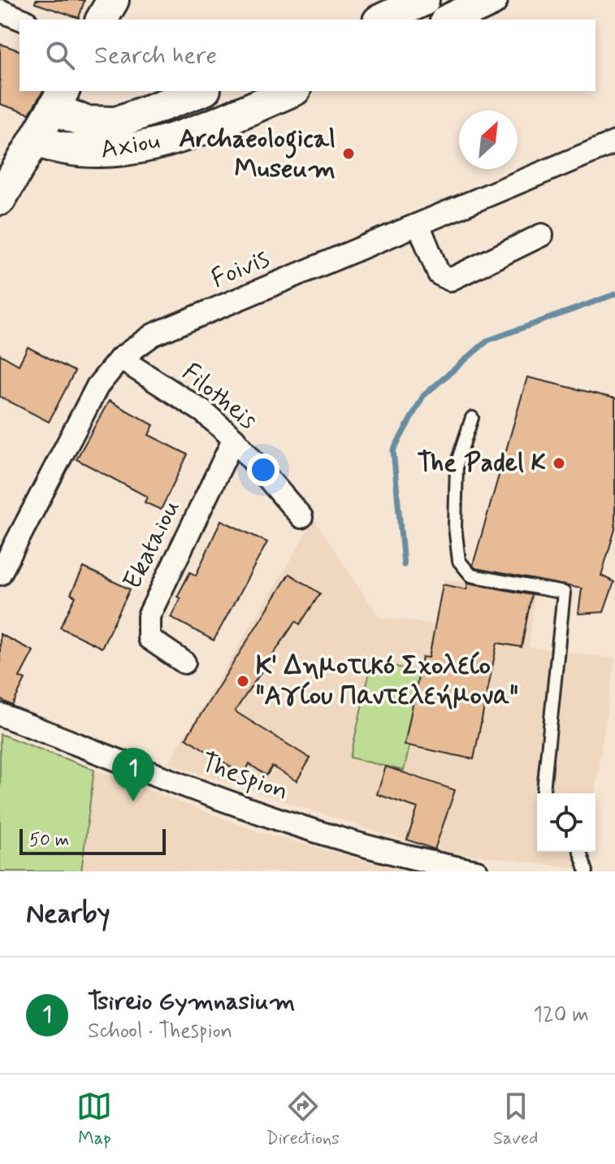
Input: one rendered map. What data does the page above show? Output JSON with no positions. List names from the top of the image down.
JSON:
{
  "streets": {
    "street": [
      "Axiou",
      "Foivis",
      "Filotheis",
      "Ekataiou",
      "Thespion"
    ]
  },
  "crossings": [
    ["Foivis", "Filotheis"],
    ["Filotheis", "Ekataiou"]
  ],
  "places": ["Archaeological Museum", "The Padel K", "Κ' Δημοτικό Σχολείο \"Αγίου Παντελεήμονα\""],
  "scale_bar": "50 m",
  "north": "top right",
  "page": {
    "search": "Search here",
    "pins": "1",
    "scale": "50 m",
    "heading": "Nearby",
    "list": [
      {
        "mark": "1",
        "name": "Tsireio Gymnasium",
        "note": "School · Thespion",
        "value": "120 m"
      }
    ],
    "nav": ["Map", "Directions", "Saved"]
  }
}
